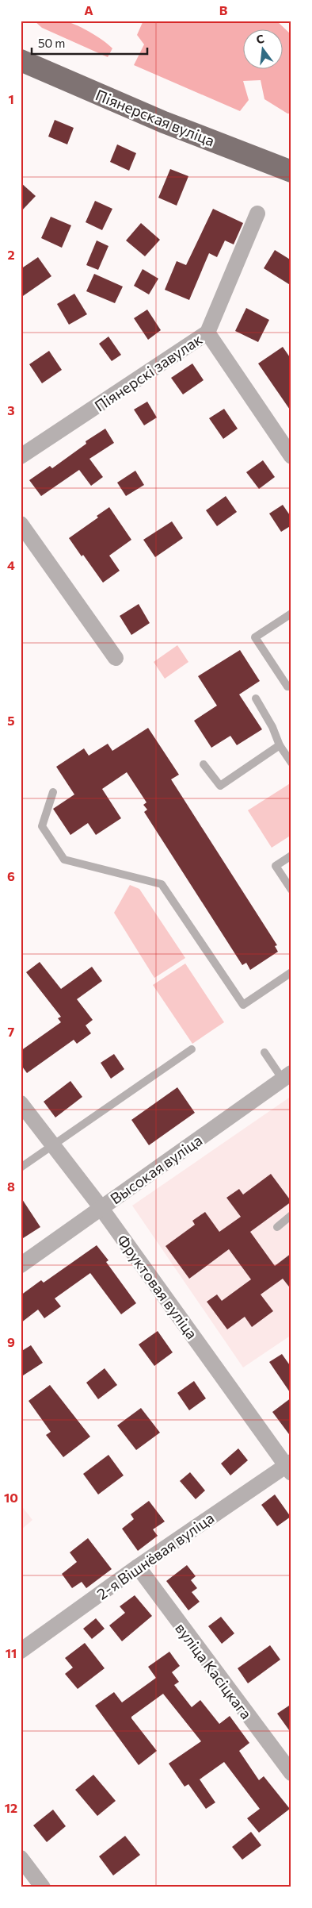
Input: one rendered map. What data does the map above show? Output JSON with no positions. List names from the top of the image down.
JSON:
{
  "streets": {
    "main road": ["Піянерская вуліца"],
    "street": [
      "Піянерскі завулак",
      "Высокая вуліца",
      "Фруктовая вуліца",
      "2-я Вішнёвая вуліца",
      "вуліца Касіцкага"
    ]
  },
  "crossings": [
    ["Высокая вуліца", "Фруктовая вуліца"],
    ["Фруктовая вуліца", "2-я Вішнёвая вуліца"],
    ["2-я Вішнёвая вуліца", "вуліца Касіцкага"]
  ],
  "scale_bar": "50 m",
  "north": "top",
  "grid": {
    "columns": ["A", "B"],
    "rows": [
      "1",
      "2",
      "3",
      "4",
      "5",
      "6",
      "7",
      "8",
      "9",
      "10",
      "11",
      "12"
    ]
  }
}
